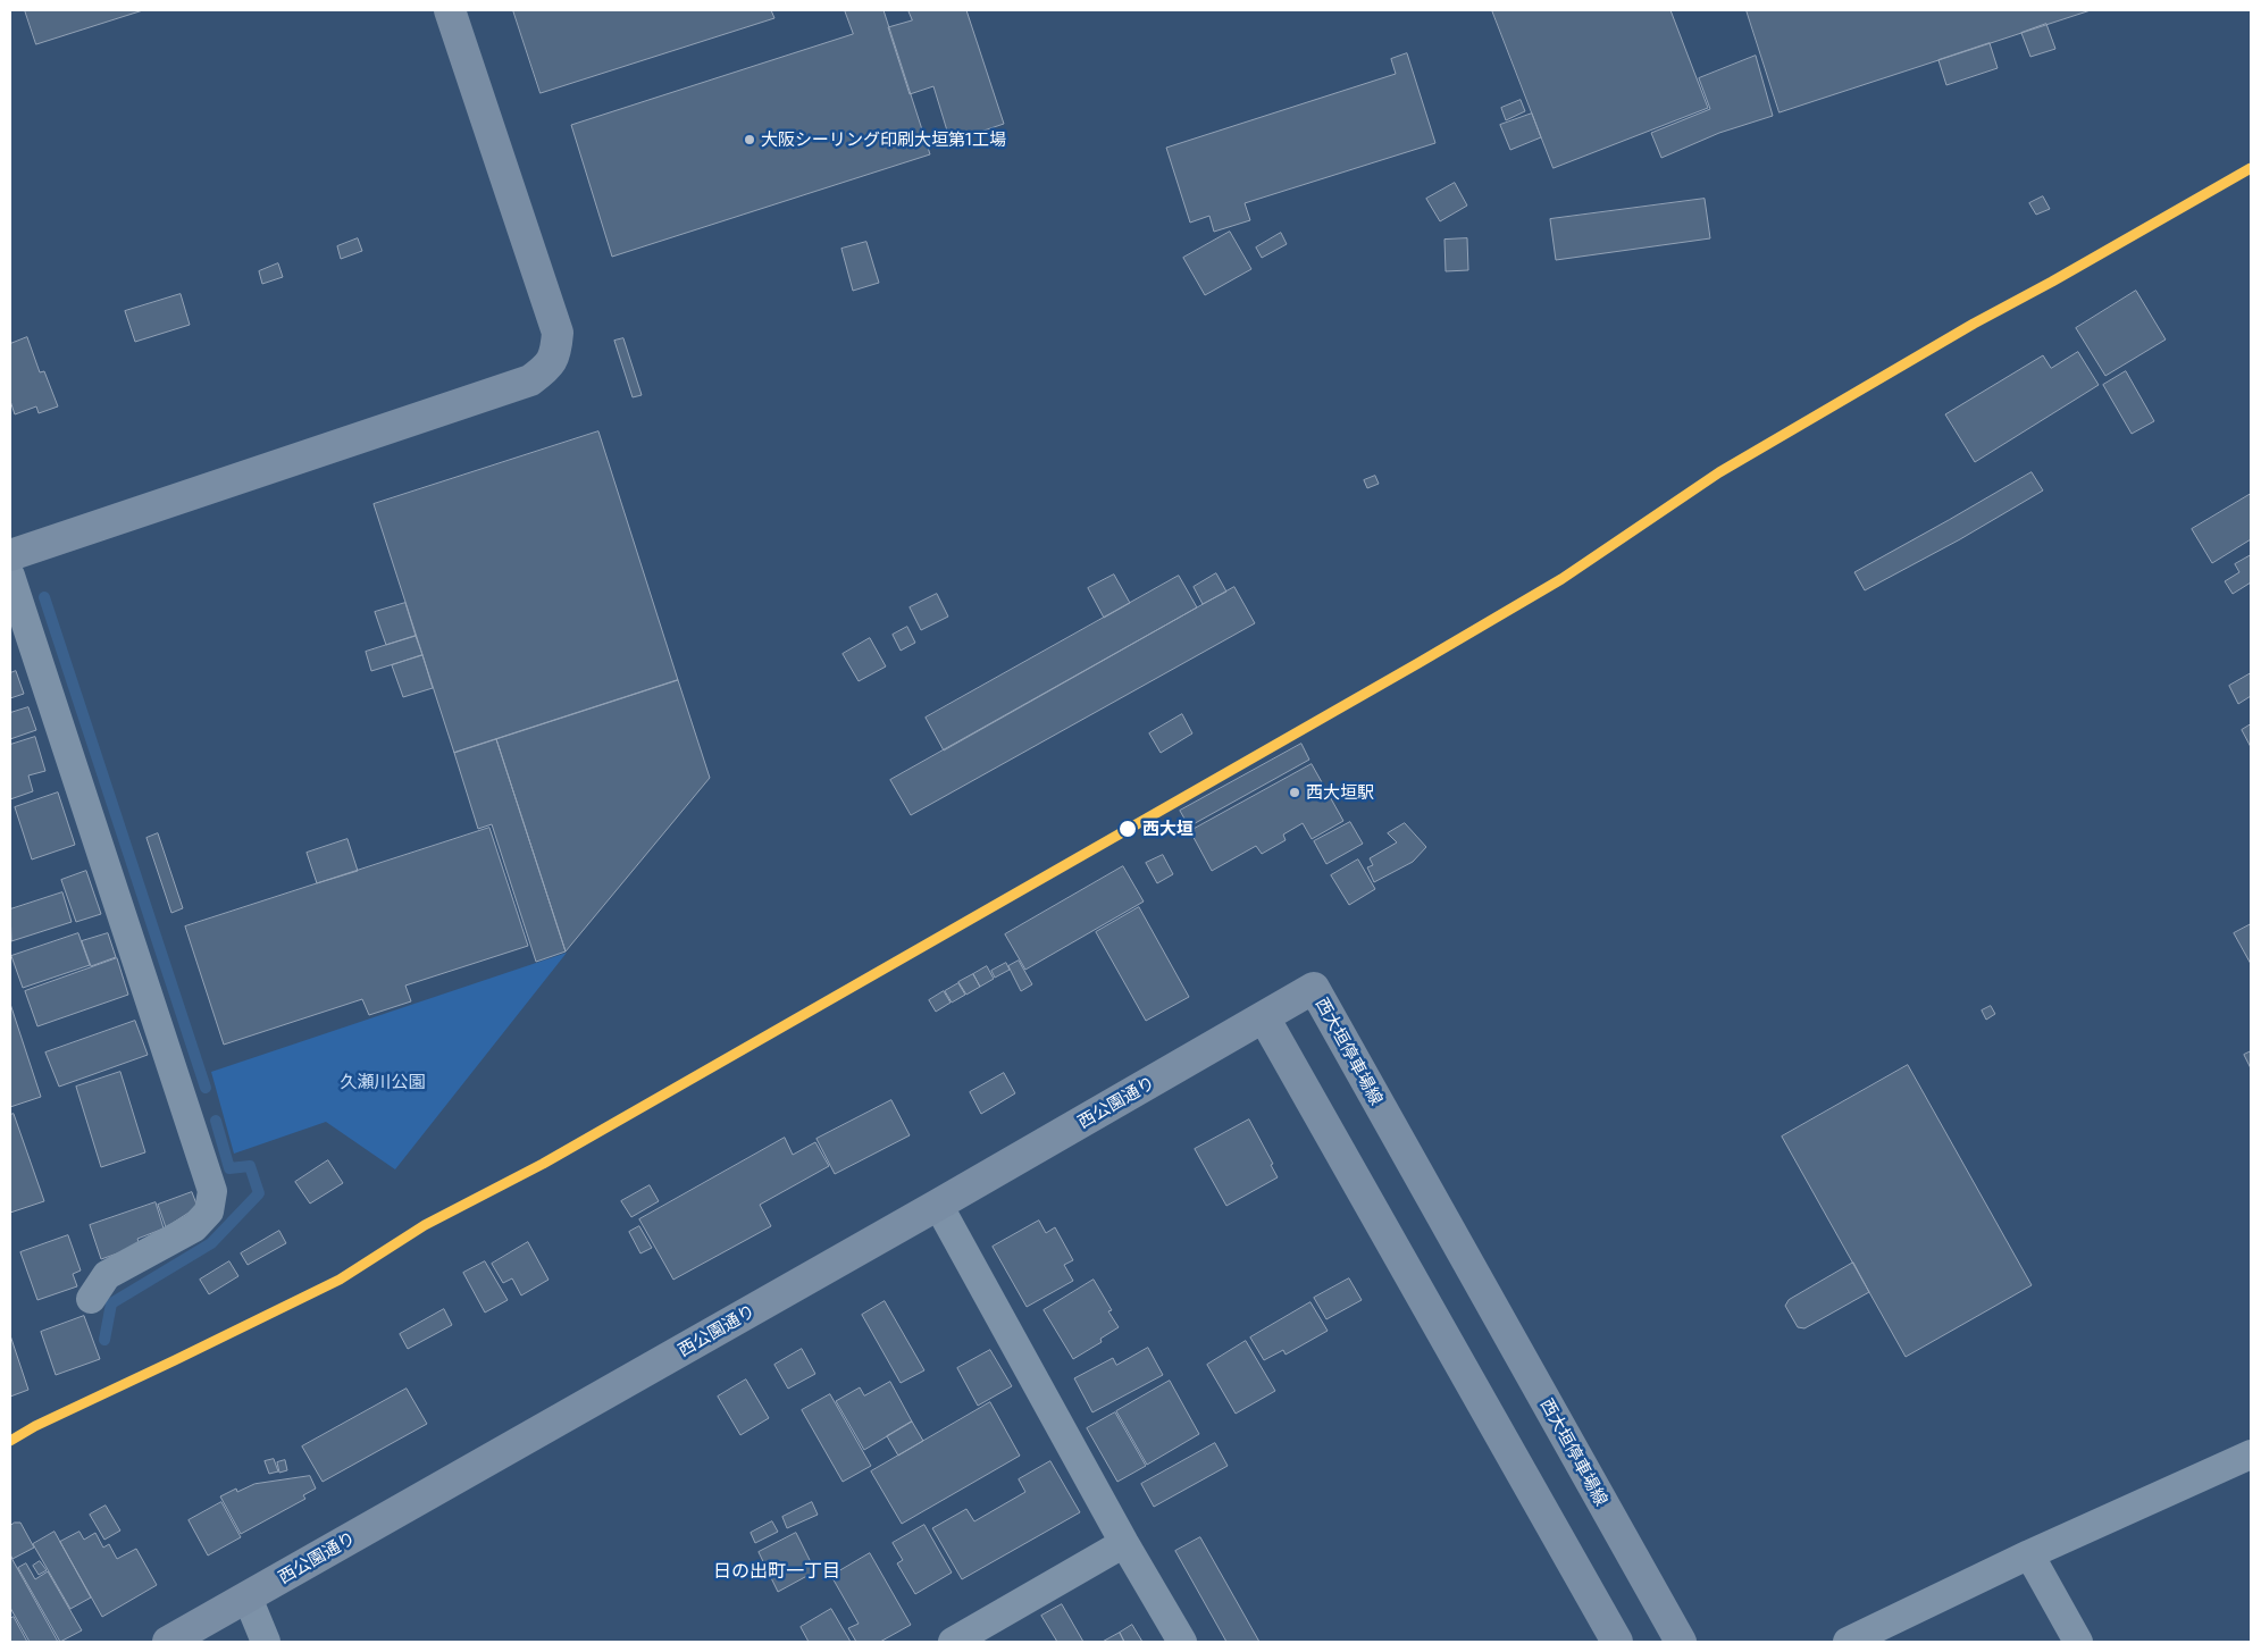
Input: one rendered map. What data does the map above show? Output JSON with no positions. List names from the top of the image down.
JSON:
{
  "streets": {
    "street": ["西大垣停車場線", "西公園通り"]
  },
  "crossings": [
    ["西大垣停車場線", "西公園通り"]
  ],
  "districts": ["日の出町一丁目"],
  "parks": ["久瀬川公園"],
  "places": ["大阪シーリング印刷大垣第1工場", "西大垣駅", "西大垣"]
}
